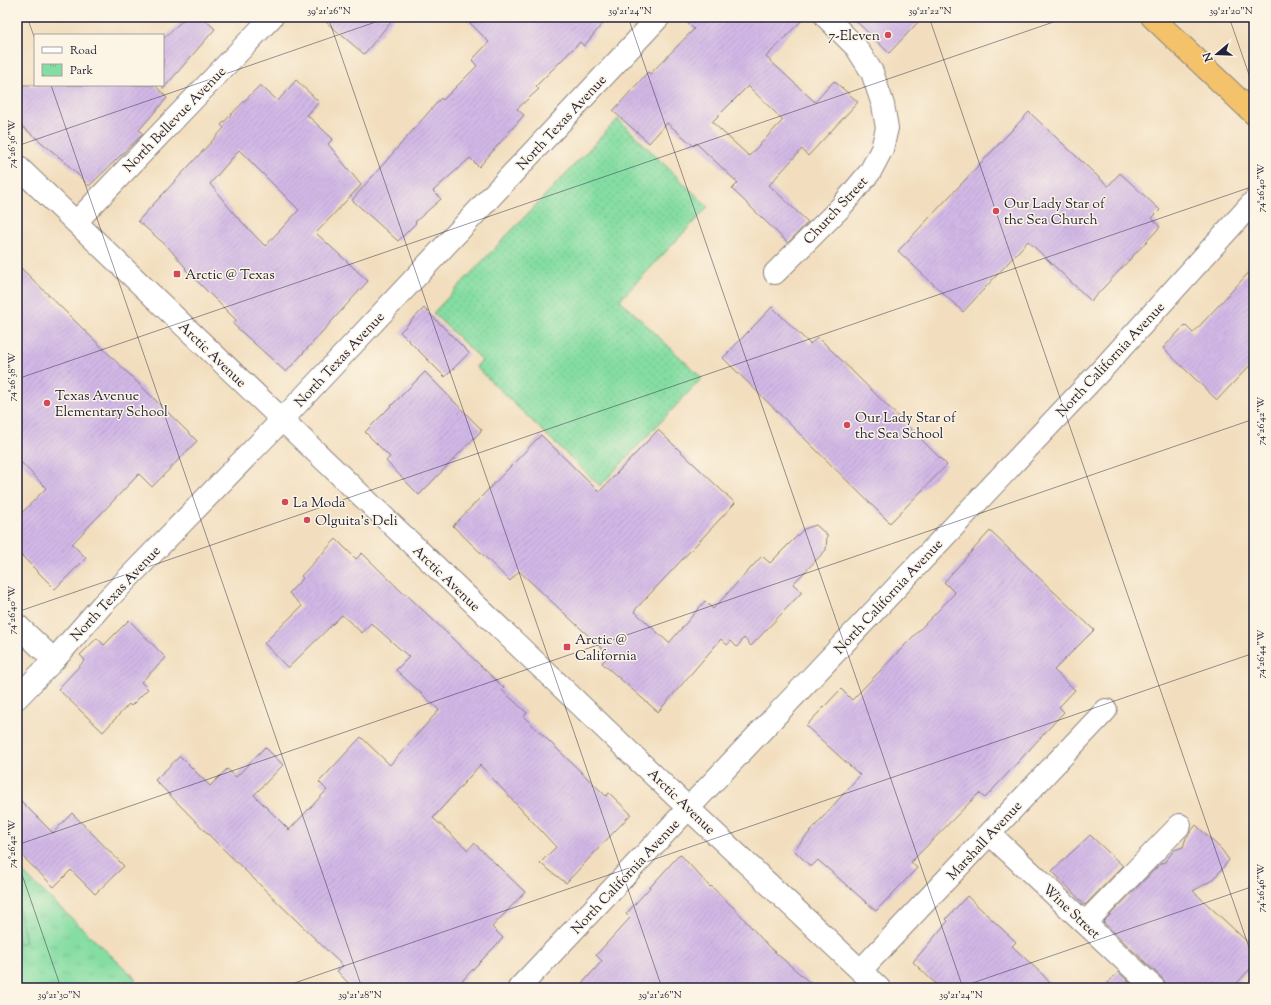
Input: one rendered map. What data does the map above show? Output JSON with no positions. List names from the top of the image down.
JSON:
{
  "streets": {
    "street": [
      "North Bellevue Avenue",
      "North Texas Avenue",
      "Church Street",
      "Arctic Avenue",
      "North California Avenue",
      "Marshall Avenue",
      "Wine Street"
    ]
  },
  "crossings": [
    ["North Bellevue Avenue", "Arctic Avenue"],
    ["North Texas Avenue", "Arctic Avenue"],
    ["Arctic Avenue", "North California Avenue"],
    ["Arctic Avenue", "Marshall Avenue"],
    ["Marshall Avenue", "Wine Street"]
  ],
  "places": {
    "other": [
      "7-Eleven",
      "Our Lady Star of the Sea Church",
      "Texas Avenue Elementary School",
      "Our Lady Star of the Sea School",
      "La Moda",
      "Olguita's Deli"
    ],
    "transit": ["Arctic @ Texas", "Arctic @ California"]
  },
  "legend": ["Road", "Park"],
  "north": "left",
  "coordinates": [
    "39°21'26\"N",
    "39°21'24\"N",
    "39°21'22\"N",
    "39°21'20\"N",
    "74°26'36\"W",
    "74°26'40\"W",
    "74°26'38\"W",
    "74°26'42\"W",
    "74°26'44\"W",
    "74°26'46\"W",
    "39°21'30\"N",
    "39°21'28\"N"
  ]
}
